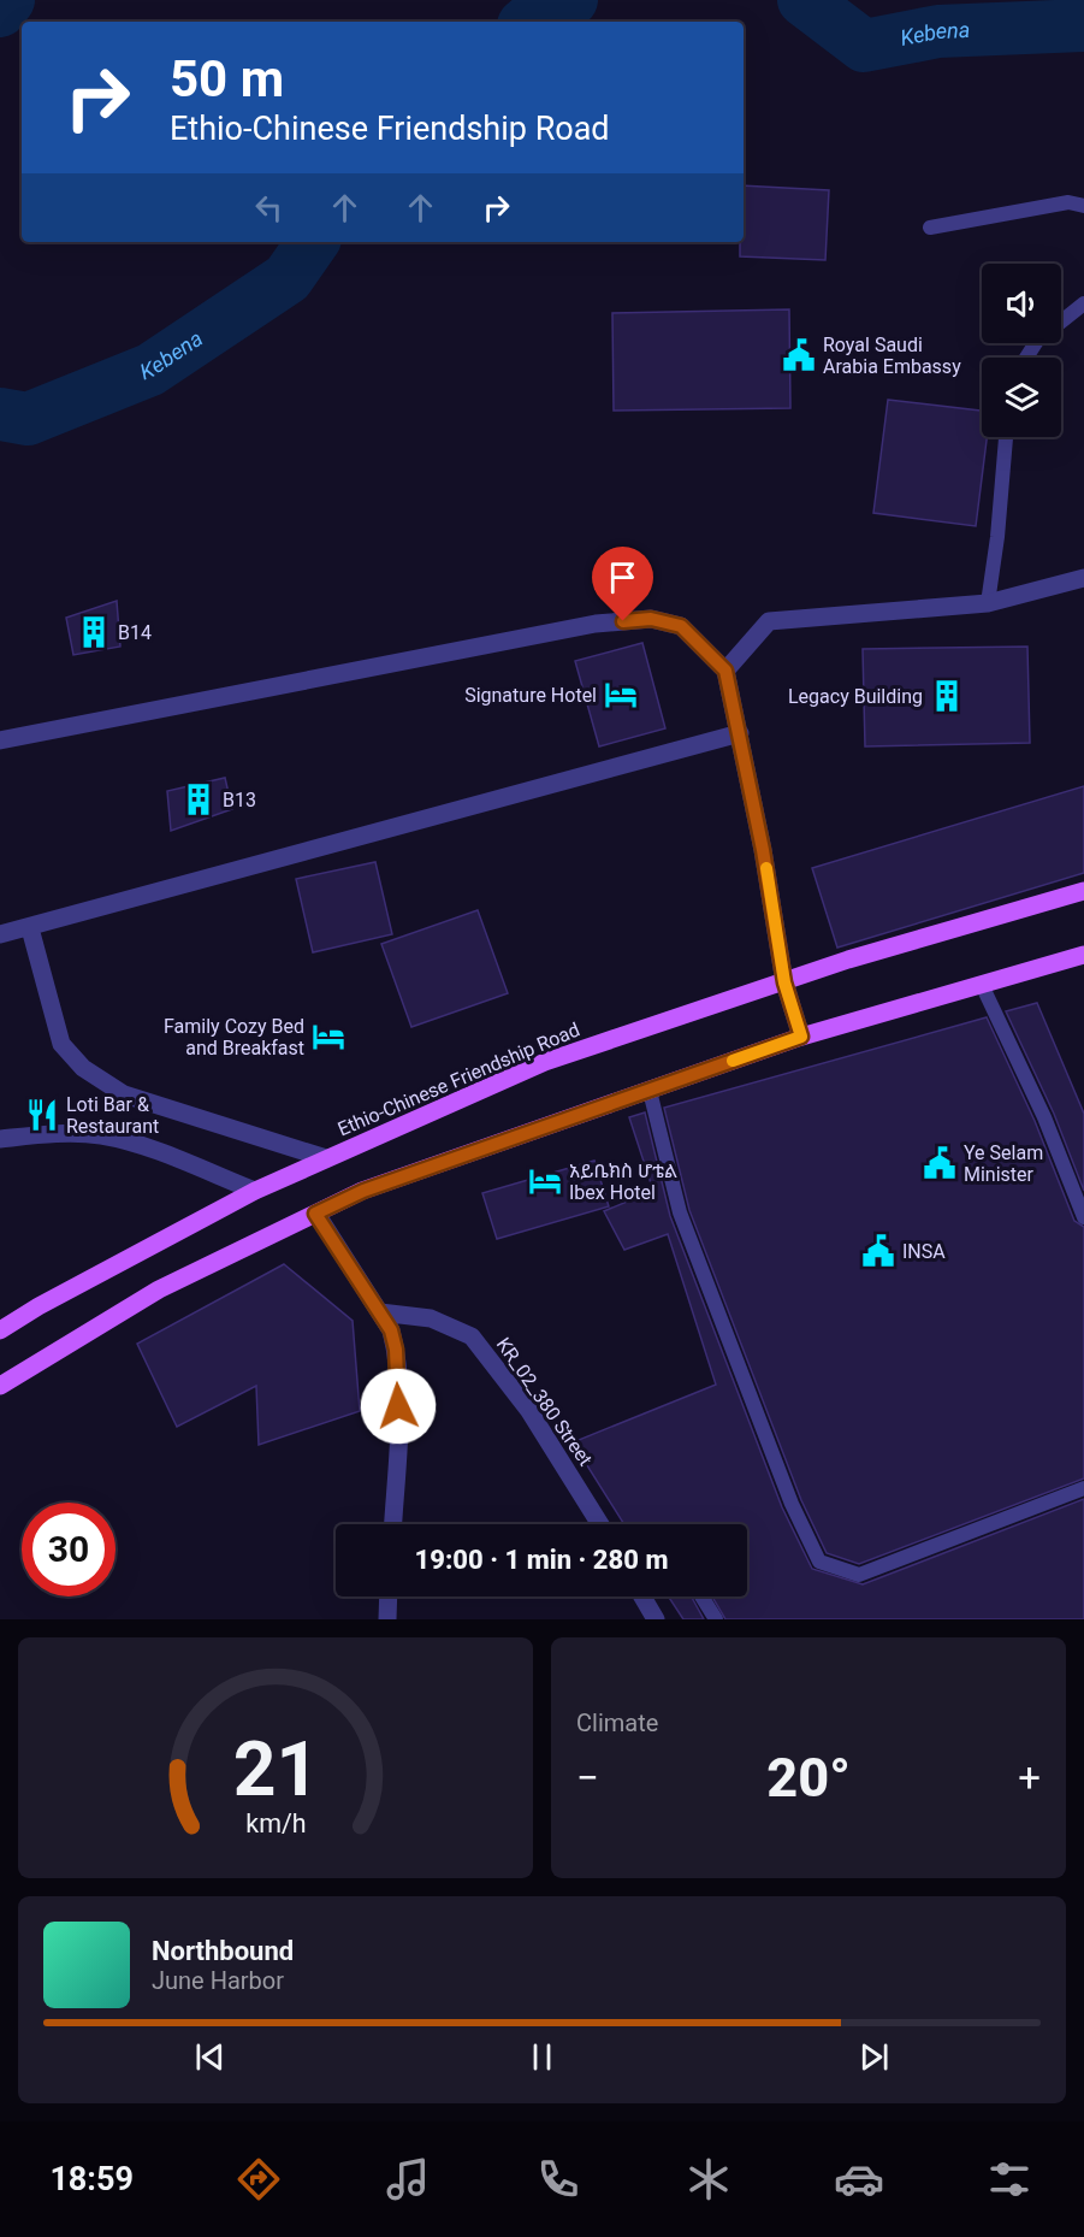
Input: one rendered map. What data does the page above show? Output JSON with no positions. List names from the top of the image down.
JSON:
{
  "streets": {
    "main road": ["Ethio-Chinese Friendship Road"],
    "street": ["KR_02_380 Street"]
  },
  "water": ["Kebena"],
  "places": {
    "public building": ["Royal Saudi Arabia Embassy", "Ye Selam Minister", "INSA"],
    "building": ["B14", "Legacy Building", "B13"],
    "hotel": ["Signature Hotel", "Family Cozy Bed and Breakfast", "አይቤክስ ሆቴል Ibex Hotel"],
    "restaurant": ["Loti Bar & Restaurant"]
  },
  "page": {
    "turn": ["50 m", "Ethio-Chinese Friendship Road"],
    "limit": "30",
    "trip": "19:00 · 1 min · 280 m",
    "tile": "Climate",
    "heat": ["−", "20°", "+"],
    "song": ["Northbound", "June Harbor"],
    "tabs": "18:59",
    "gauge": ["21", "km/h"]
  }
}
